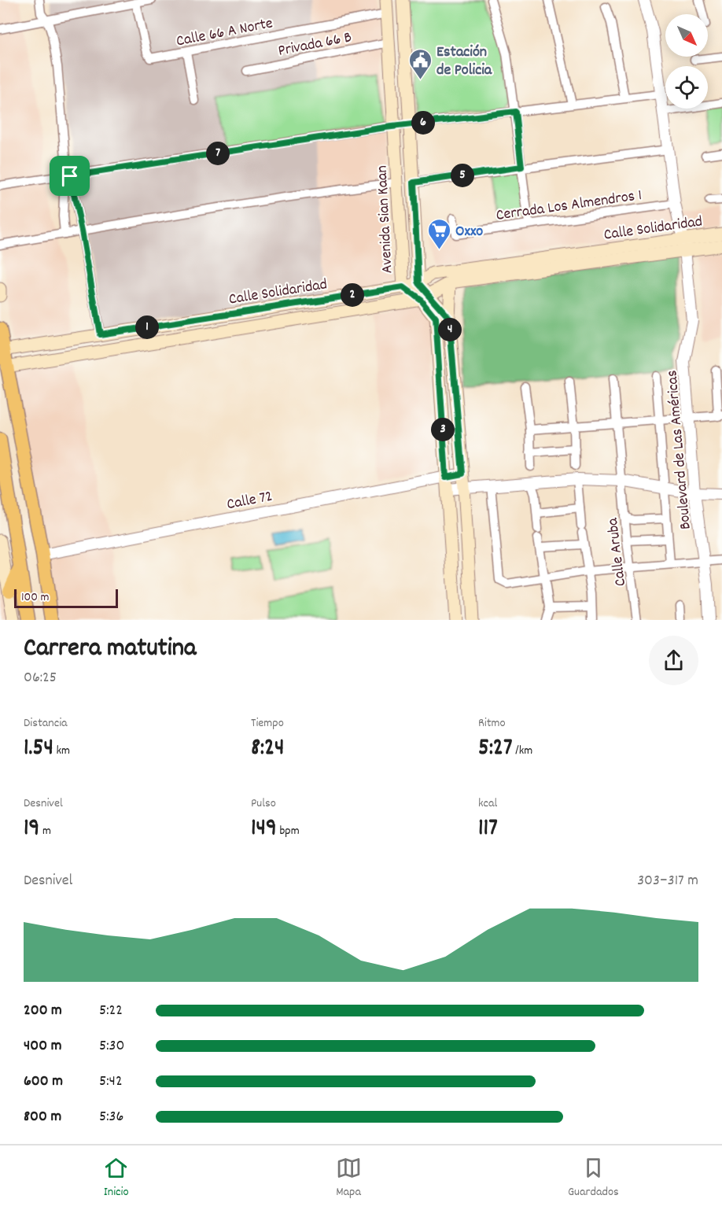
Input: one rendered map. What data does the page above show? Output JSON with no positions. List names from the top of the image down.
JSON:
{
  "streets": {
    "main road": ["Avenida Sian Kaan", "Calle Solidaridad"],
    "street": [
      "Calle 66 A Norte",
      "Privada 66 B",
      "Cerrada Los Almendros 1",
      "Boulevard de Las Américas",
      "Calle 72",
      "Calle Aruba"
    ]
  },
  "crossings": [
    ["Calle 66 A Norte", "Avenida Sian Kaan"],
    ["Privada 66 B", "Avenida Sian Kaan"],
    ["Cerrada Los Almendros 1", "Boulevard de Las Américas"],
    ["Avenida Sian Kaan", "Calle Solidaridad"],
    ["Avenida Sian Kaan", "Calle 72"],
    ["Calle Solidaridad", "Boulevard de Las Américas"]
  ],
  "places": {
    "public building": ["Estación de Policia"],
    "supermarket": ["Oxxo"]
  },
  "scale_bar": "100 m",
  "north": "bottom right",
  "page": {
    "pins": [
      "6",
      "7",
      "5",
      "2",
      "1",
      "4",
      "3"
    ],
    "scale": "100 m",
    "heading": ["Carrera matutina", "06:25"],
    "stats": [
      ["Distancia", "1.54 km"],
      ["Tiempo", "8:24"],
      ["Ritmo", "5:27 /km"],
      ["Desnivel", "19 m"],
      ["Pulso", "149 bpm"],
      ["kcal", "117"]
    ],
    "chart": ["Desnivel", "303–317 m"],
    "list": [
      {
        "name": "200 m",
        "note": "5:22"
      },
      {
        "name": "400 m",
        "note": "5:30"
      },
      {
        "name": "600 m",
        "note": "5:42"
      },
      {
        "name": "800 m",
        "note": "5:36"
      }
    ],
    "tabs": ["Inicio", "Mapa", "Guardados"]
  }
}
